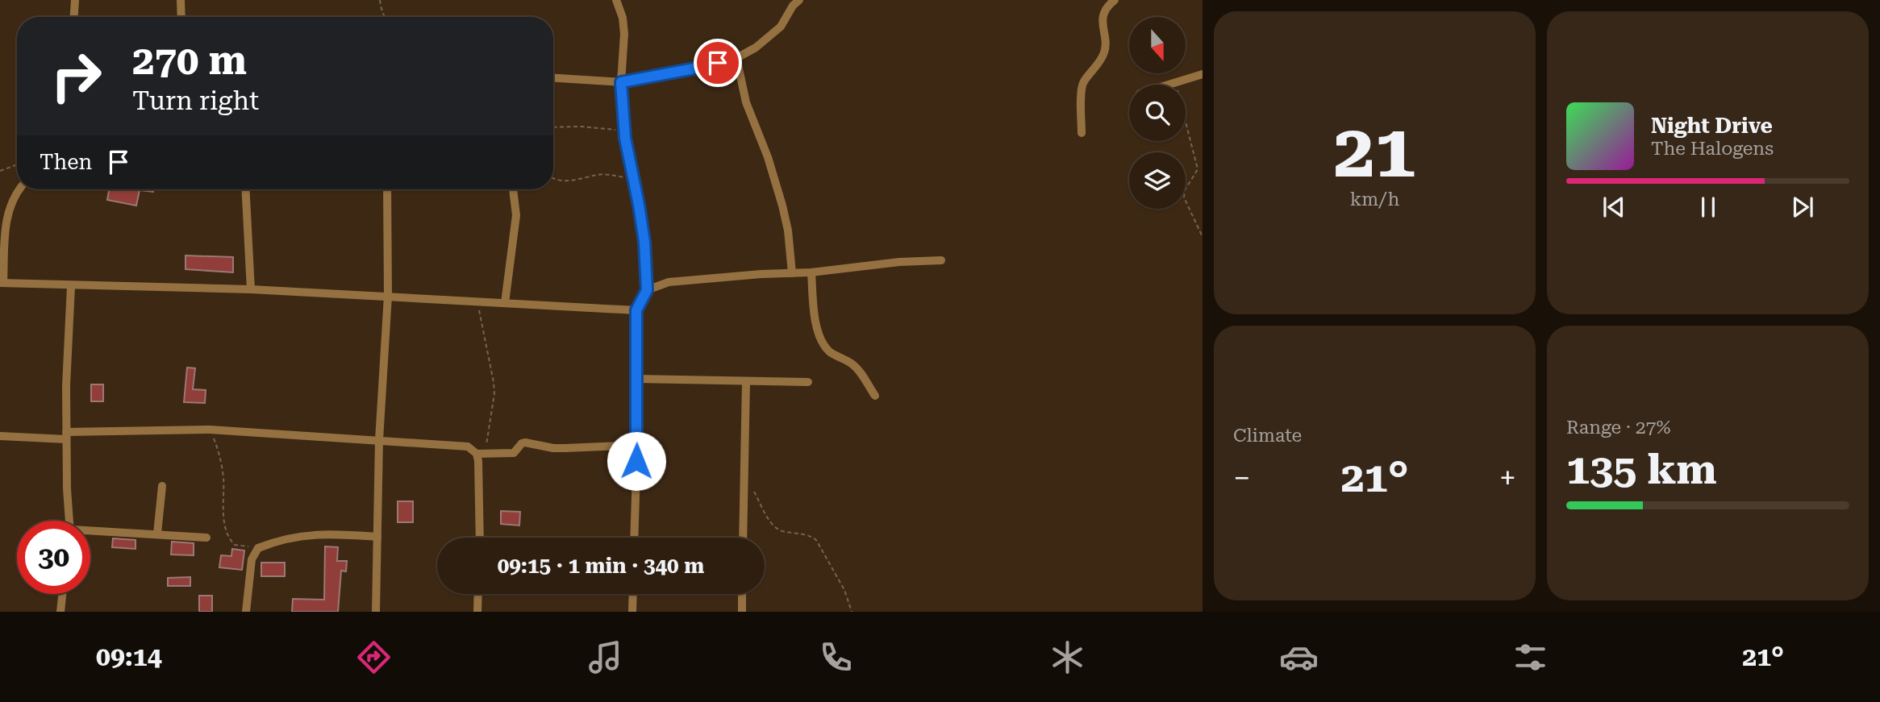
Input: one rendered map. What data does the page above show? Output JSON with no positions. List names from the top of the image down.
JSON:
{
  "north": "bottom",
  "page": {
    "tile": [
      ["21", "km/h"],
      "Climate",
      ["Range · 27%", "135 km"]
    ],
    "turn": ["270 m", "Turn right"],
    "song": ["Night Drive", "The Halogens"],
    "then": "Then",
    "heat": ["−", "21°", "+"],
    "limit": "30",
    "trip": "09:15 · 1 min · 340 m",
    "tabs": ["09:14", "21°"]
  }
}
